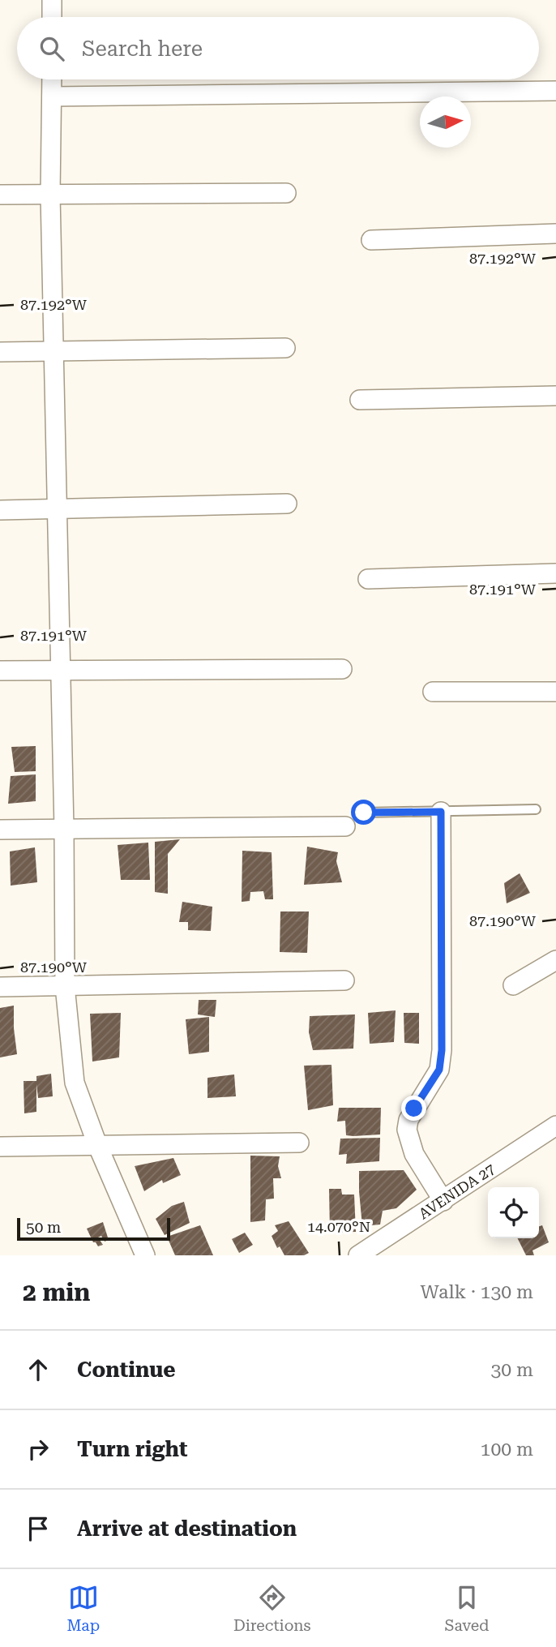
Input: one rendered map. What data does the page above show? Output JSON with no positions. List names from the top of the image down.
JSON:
{
  "streets": {
    "street": ["AVENIDA 27"]
  },
  "scale_bar": "50 m",
  "north": "right",
  "page": {
    "search": "Search here",
    "scale": "50 m",
    "heading": ["2 min", "Walk · 130 m"],
    "list": [
      ["Continue", "30 m"],
      ["Turn right", "100 m"],
      "Arrive at destination"
    ],
    "nav": ["Map", "Directions", "Saved"]
  },
  "coordinates": [
    "87.192°W",
    "87.191°W",
    "87.190°W",
    "14.070°N"
  ]
}
